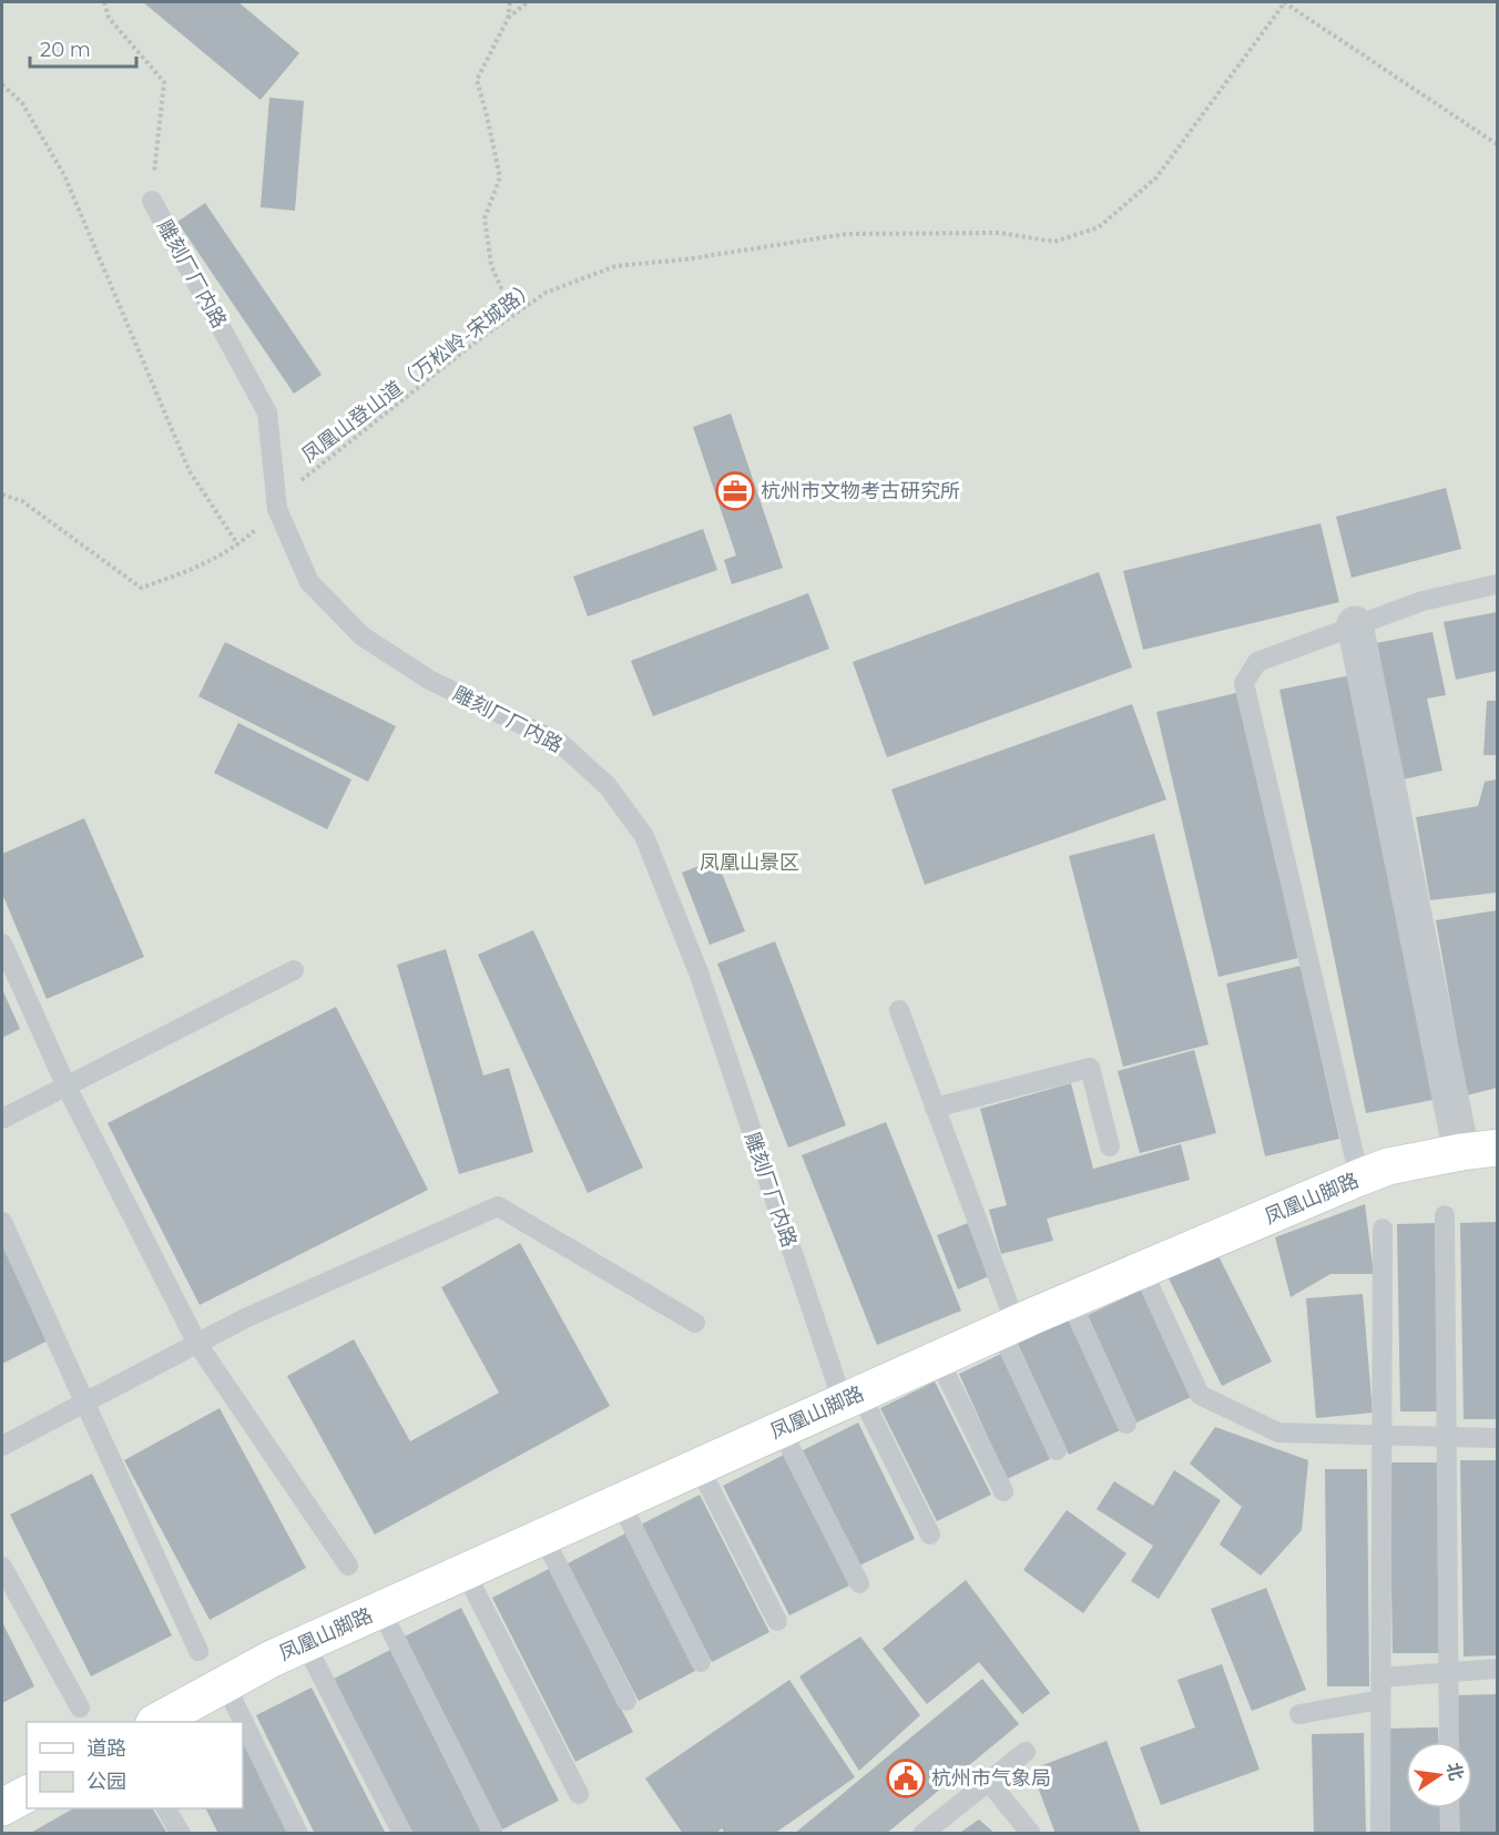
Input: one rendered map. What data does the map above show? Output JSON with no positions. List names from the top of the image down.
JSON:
{
  "streets": {
    "street": ["凤凰山脚路"],
    "lane": ["雕刻厂厂内路"],
    "path": ["凤凰山登山道（万松岭-宋城路）"]
  },
  "crossings": [
    ["雕刻厂厂内路", "凤凰山登山道（万松岭-宋城路）"],
    ["雕刻厂厂内路", "凤凰山脚路"]
  ],
  "parks": ["凤凰山景区"],
  "places": {
    "office": ["杭州市文物考古研究所"],
    "public building": ["杭州市气象局"]
  },
  "legend": ["道路", "公园"],
  "scale_bar": "20 m",
  "north": "right"
}
